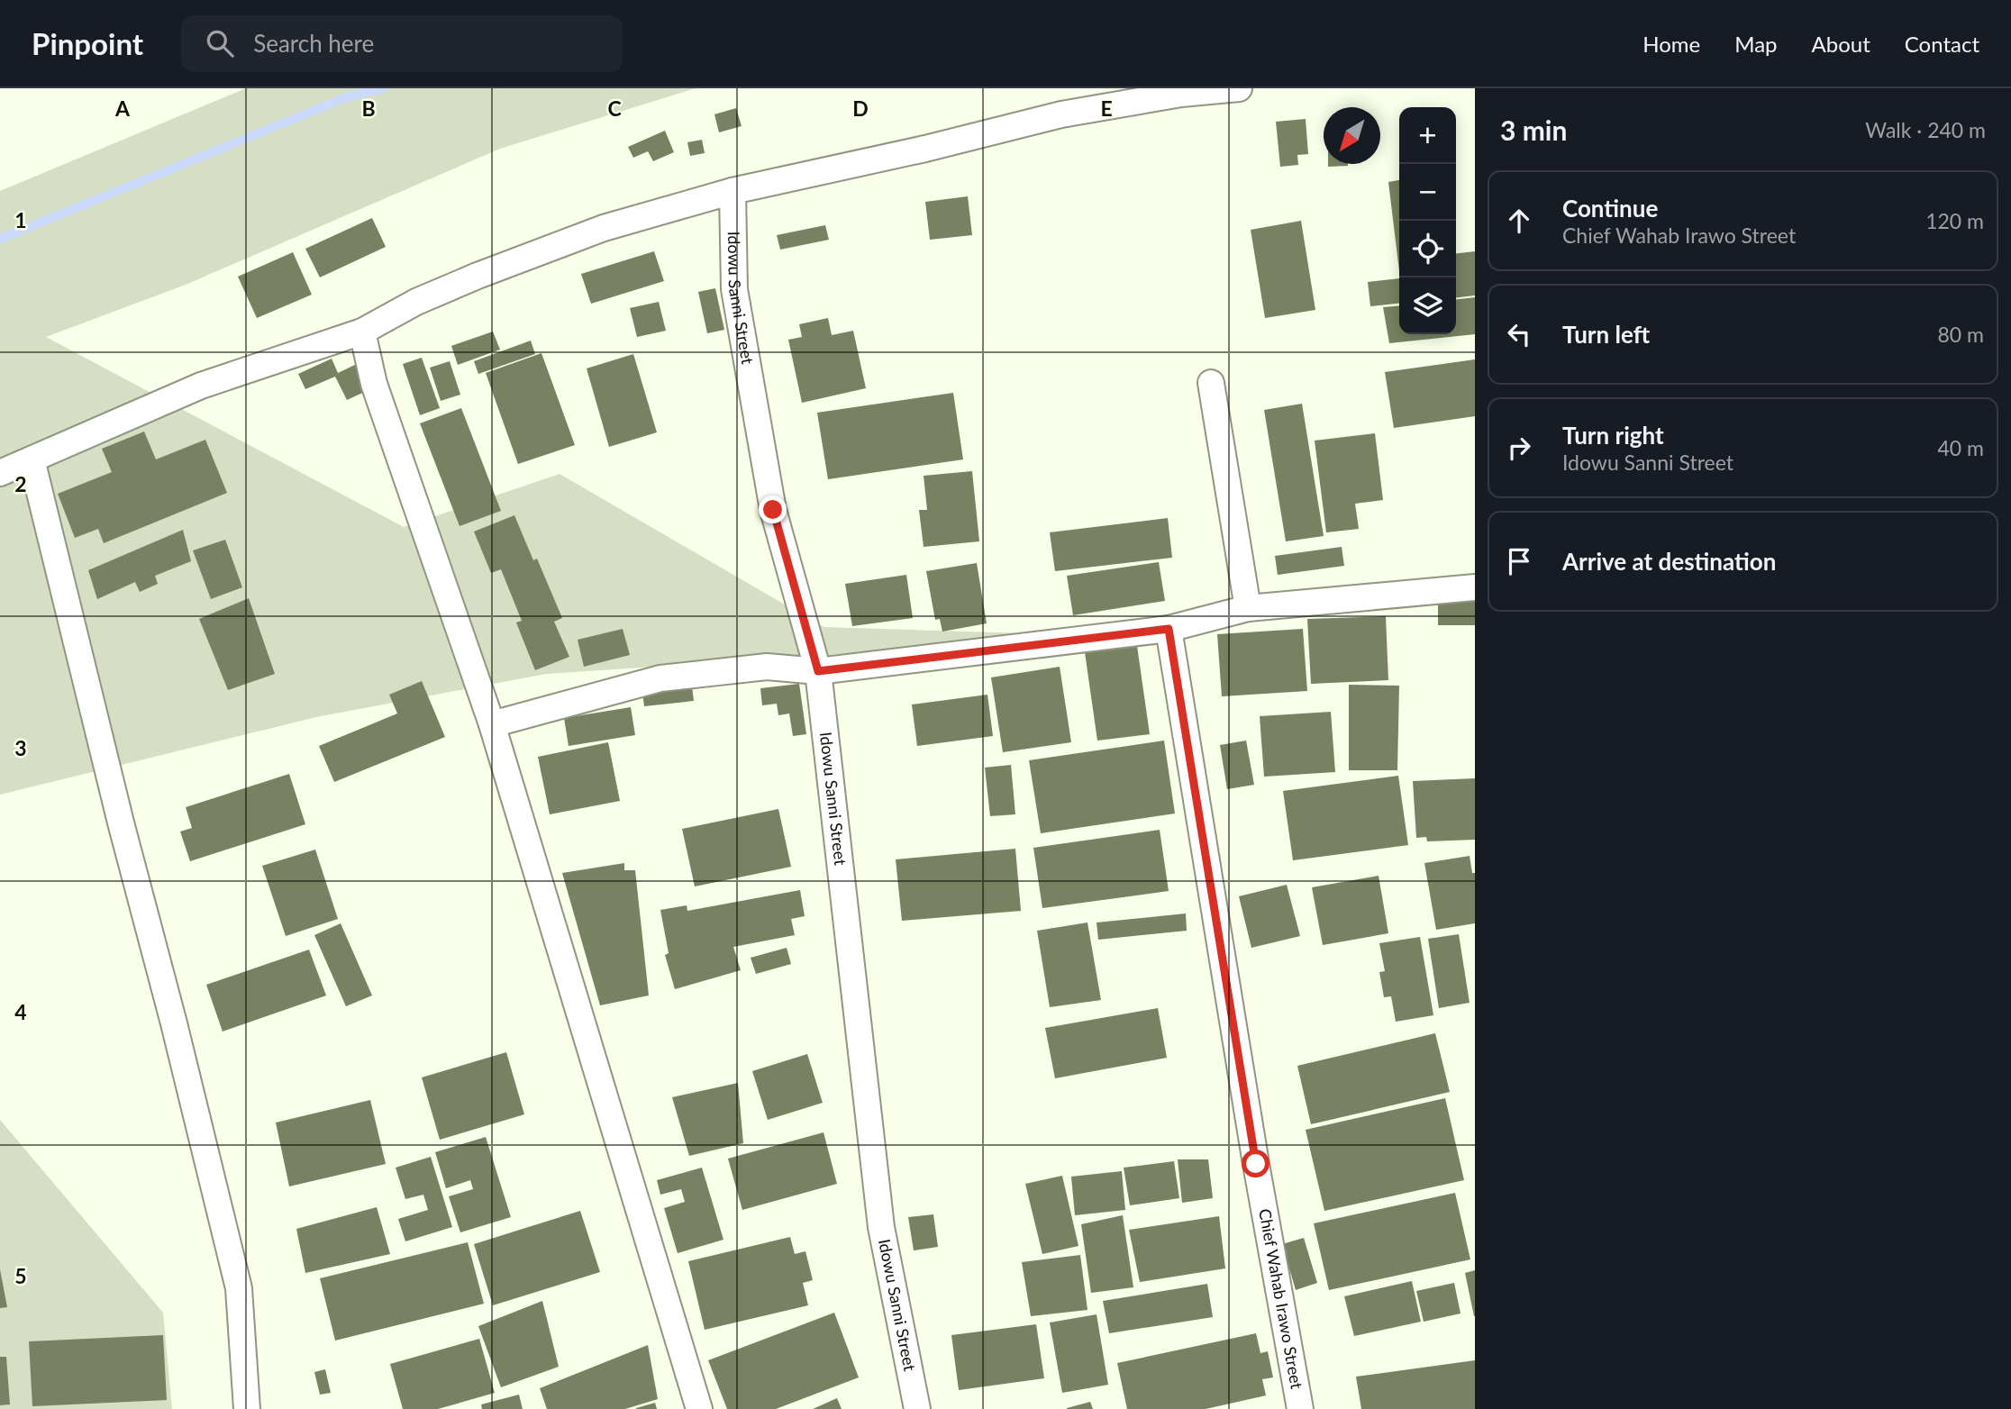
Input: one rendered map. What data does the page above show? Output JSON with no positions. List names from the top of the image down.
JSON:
{
  "streets": {
    "street": ["Idowu Sanni Street", "Chief Wahab Irawo Street"]
  },
  "north": "bottom left",
  "page": {
    "header": "Pinpoint",
    "search": "Search here",
    "nav": [
      "Home",
      "Map",
      "About",
      "Contact"
    ],
    "heading": ["3 min", "Walk · 240 m"],
    "map_buttons": ["+", "−"],
    "list": [
      ["Continue", "Chief Wahab Irawo Street", "120 m"],
      ["Turn left", "80 m"],
      ["Turn right", "Idowu Sanni Street", "40 m"],
      "Arrive at destination"
    ]
  },
  "grid": {
    "columns": [
      "A",
      "B",
      "C",
      "D",
      "E"
    ],
    "rows": [
      "1",
      "2",
      "3",
      "4",
      "5"
    ]
  }
}
